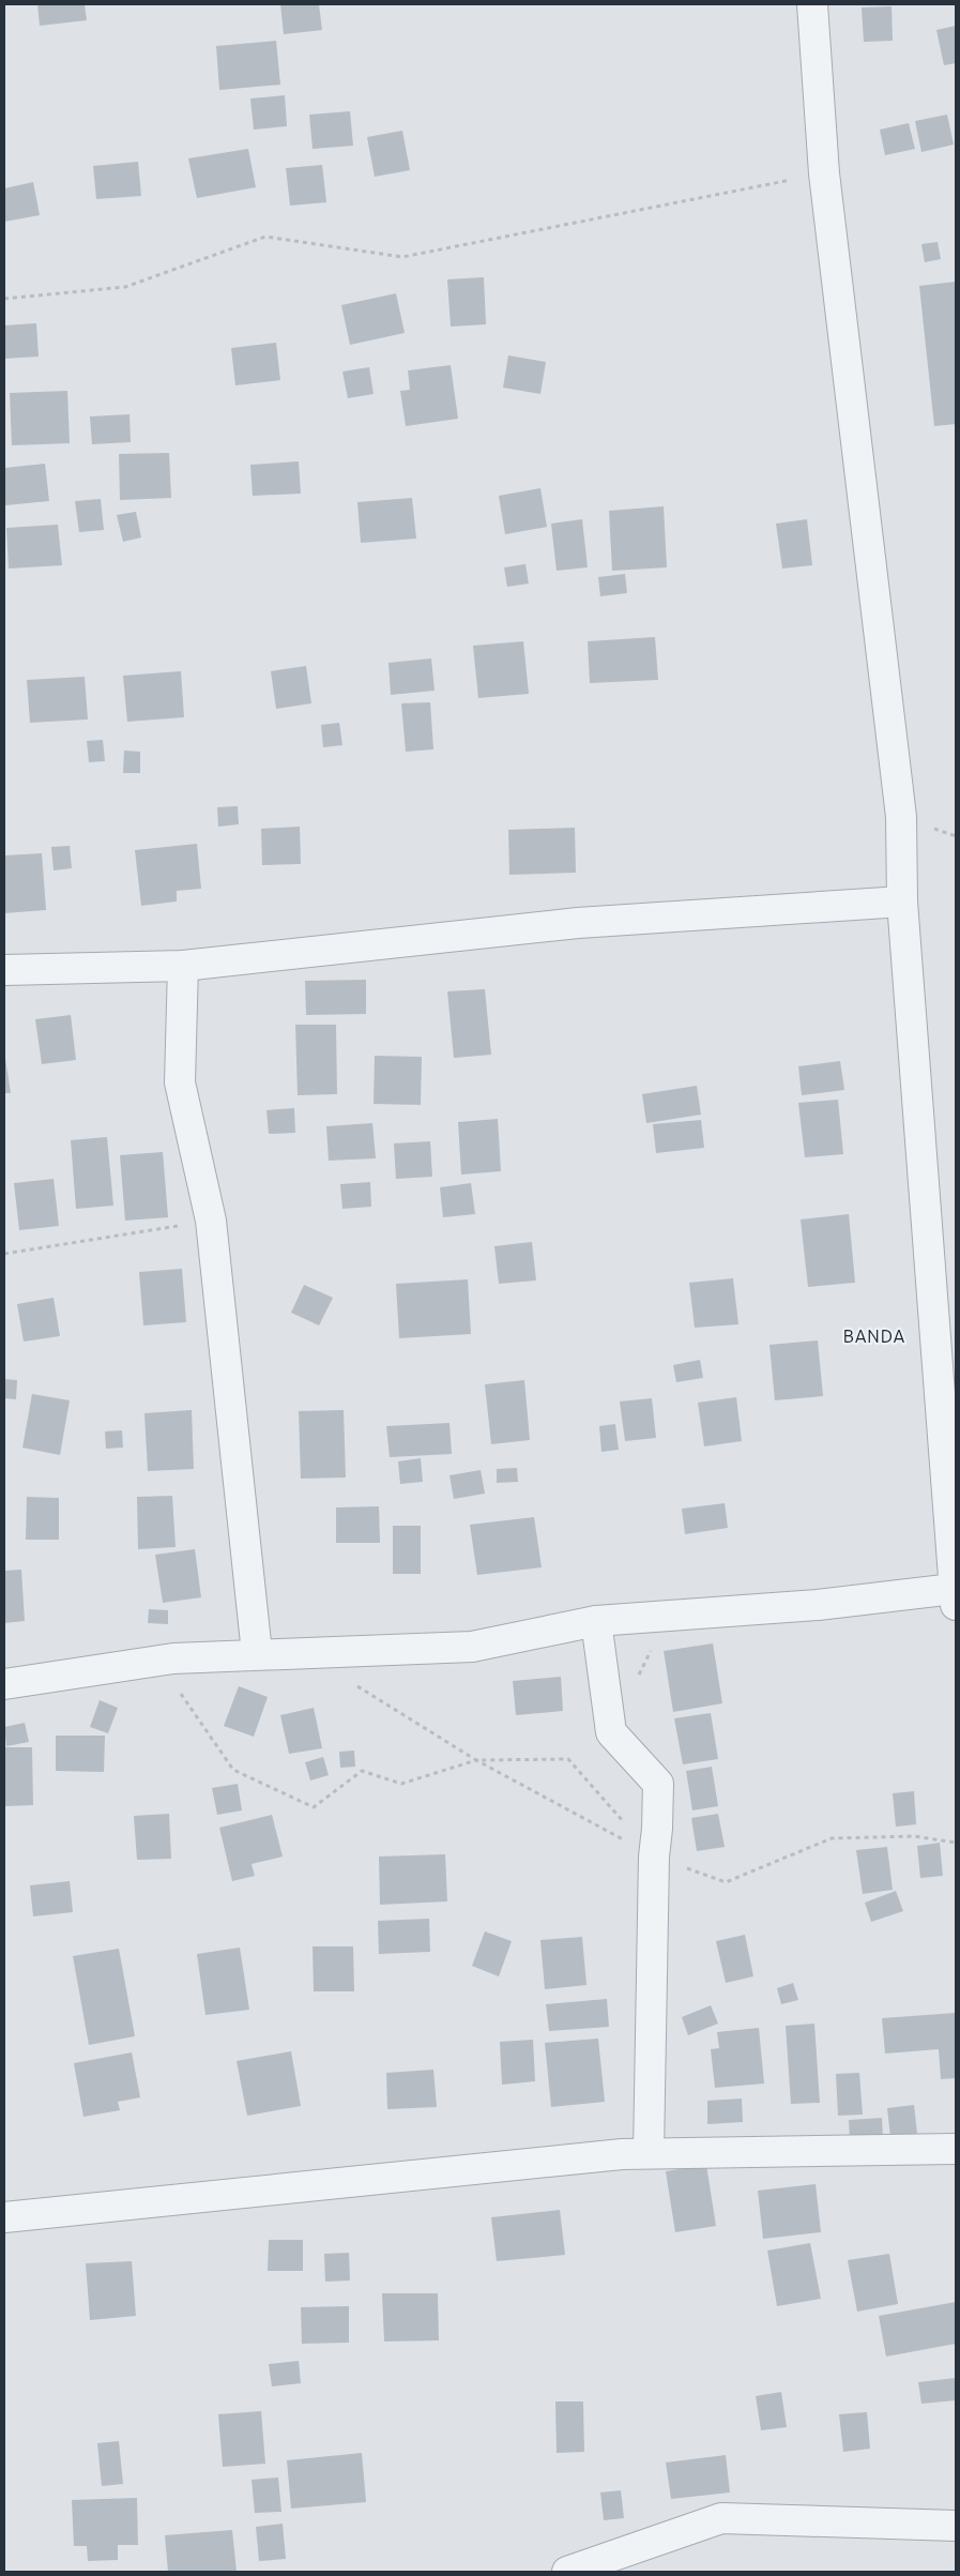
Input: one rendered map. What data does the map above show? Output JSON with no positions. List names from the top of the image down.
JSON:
{
  "districts": ["BANDA"]
}
